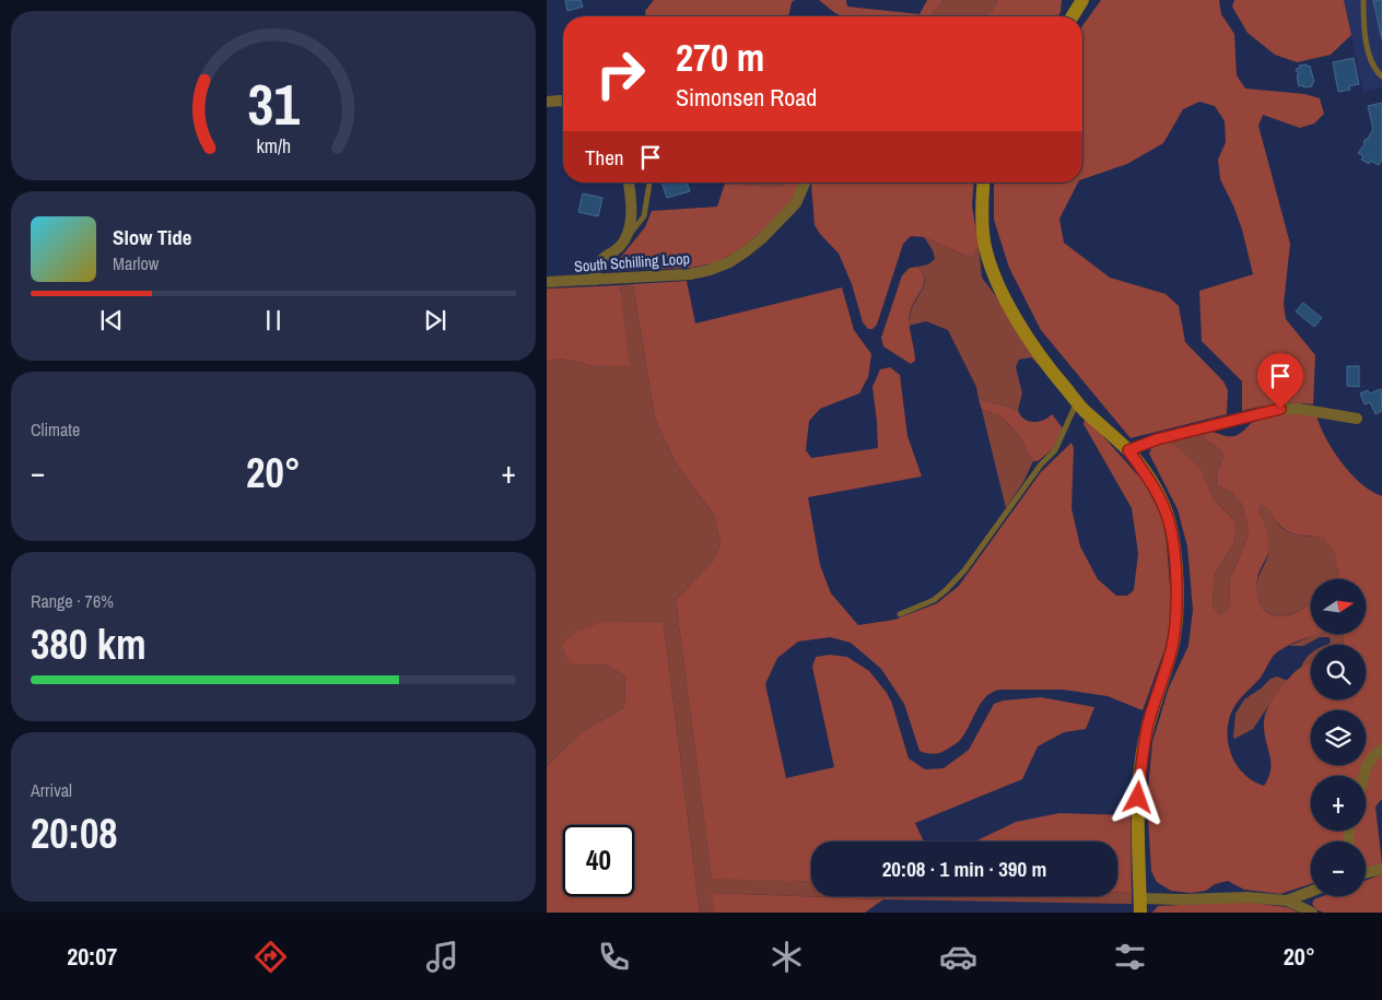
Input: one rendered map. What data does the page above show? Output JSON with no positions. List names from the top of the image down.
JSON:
{
  "streets": {
    "street": ["South Schilling Loop"]
  },
  "north": "right",
  "page": {
    "turn": ["270 m", "Simonsen Road"],
    "then": "Then",
    "song": ["Slow Tide", "Marlow"],
    "tile": [
      "Climate",
      ["Range · 76%", "380 km"],
      ["Arrival", "20:08"]
    ],
    "heat": ["−", "20°", "+"],
    "map_buttons": ["+", "−"],
    "limit": "40",
    "trip": "20:08 · 1 min · 390 m",
    "tabs": ["20:07", "20°"],
    "gauge": ["31", "km/h"]
  }
}
